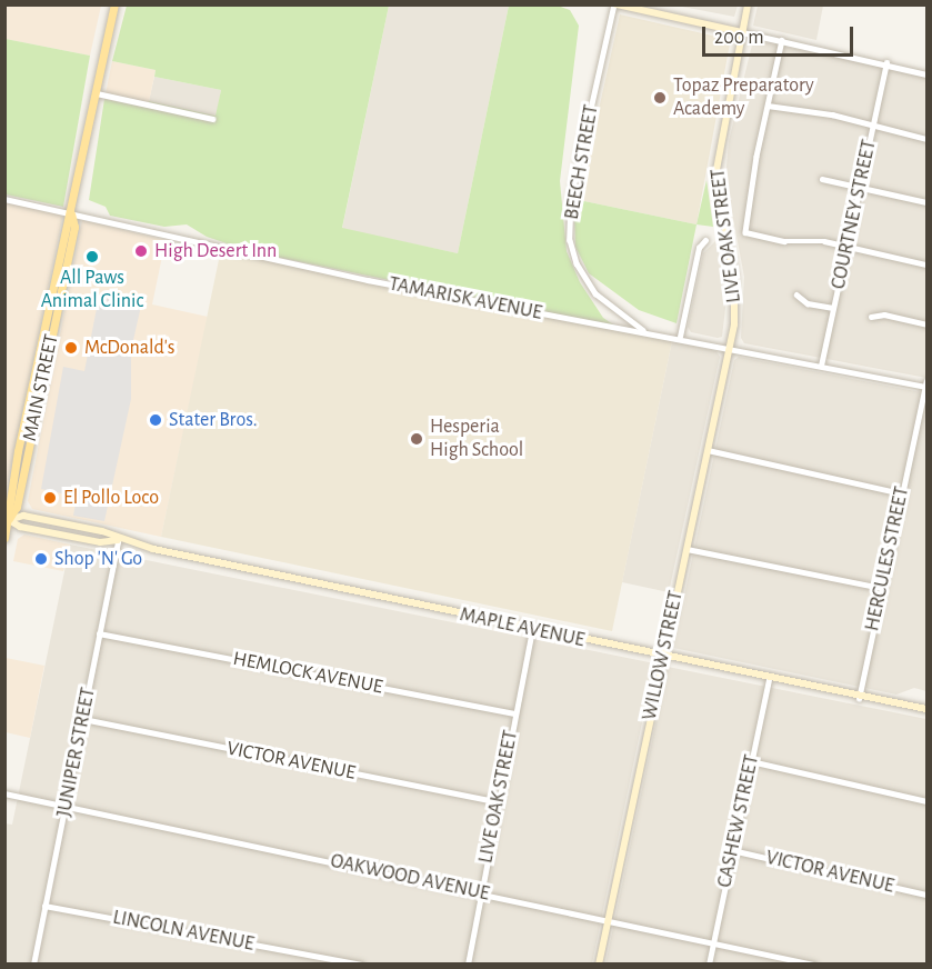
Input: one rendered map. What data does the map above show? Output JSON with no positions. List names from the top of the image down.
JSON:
{
  "streets": {
    "main road": ["MAIN STREET"],
    "street": [
      "BEECH STREET",
      "COURTNEY STREET",
      "LIVE OAK STREET",
      "TAMARISK AVENUE",
      "HERCULES STREET",
      "MAPLE AVENUE",
      "WILLOW STREET",
      "HEMLOCK AVENUE",
      "JUNIPER STREET",
      "VICTOR AVENUE",
      "CASHEW STREET",
      "OAKWOOD AVENUE",
      "LINCOLN AVENUE"
    ]
  },
  "crossings": [
    ["BEECH STREET", "TAMARISK AVENUE"],
    ["COURTNEY STREET", "TAMARISK AVENUE"],
    ["LIVE OAK STREET", "TAMARISK AVENUE"],
    ["LIVE OAK STREET", "MAPLE AVENUE"],
    ["LIVE OAK STREET", "WILLOW STREET"],
    ["LIVE OAK STREET", "HEMLOCK AVENUE"],
    ["LIVE OAK STREET", "VICTOR AVENUE"],
    ["LIVE OAK STREET", "OAKWOOD AVENUE"],
    ["TAMARISK AVENUE", "MAIN STREET"],
    ["TAMARISK AVENUE", "HERCULES STREET"],
    ["TAMARISK AVENUE", "WILLOW STREET"],
    ["MAIN STREET", "MAPLE AVENUE"],
    ["HERCULES STREET", "MAPLE AVENUE"],
    ["MAPLE AVENUE", "WILLOW STREET"],
    ["MAPLE AVENUE", "JUNIPER STREET"],
    ["MAPLE AVENUE", "CASHEW STREET"],
    ["WILLOW STREET", "OAKWOOD AVENUE"],
    ["HEMLOCK AVENUE", "JUNIPER STREET"],
    ["JUNIPER STREET", "VICTOR AVENUE"],
    ["JUNIPER STREET", "OAKWOOD AVENUE"],
    ["JUNIPER STREET", "LINCOLN AVENUE"],
    ["VICTOR AVENUE", "CASHEW STREET"],
    ["CASHEW STREET", "OAKWOOD AVENUE"]
  ],
  "places": [
    "Topaz Preparatory Academy",
    "High Desert Inn",
    "All Paws Animal Clinic",
    "McDonald's",
    "Stater Bros.",
    "Hesperia High School",
    "El Pollo Loco",
    "Shop 'N' Go"
  ],
  "scale_bar": "200 m"
}
